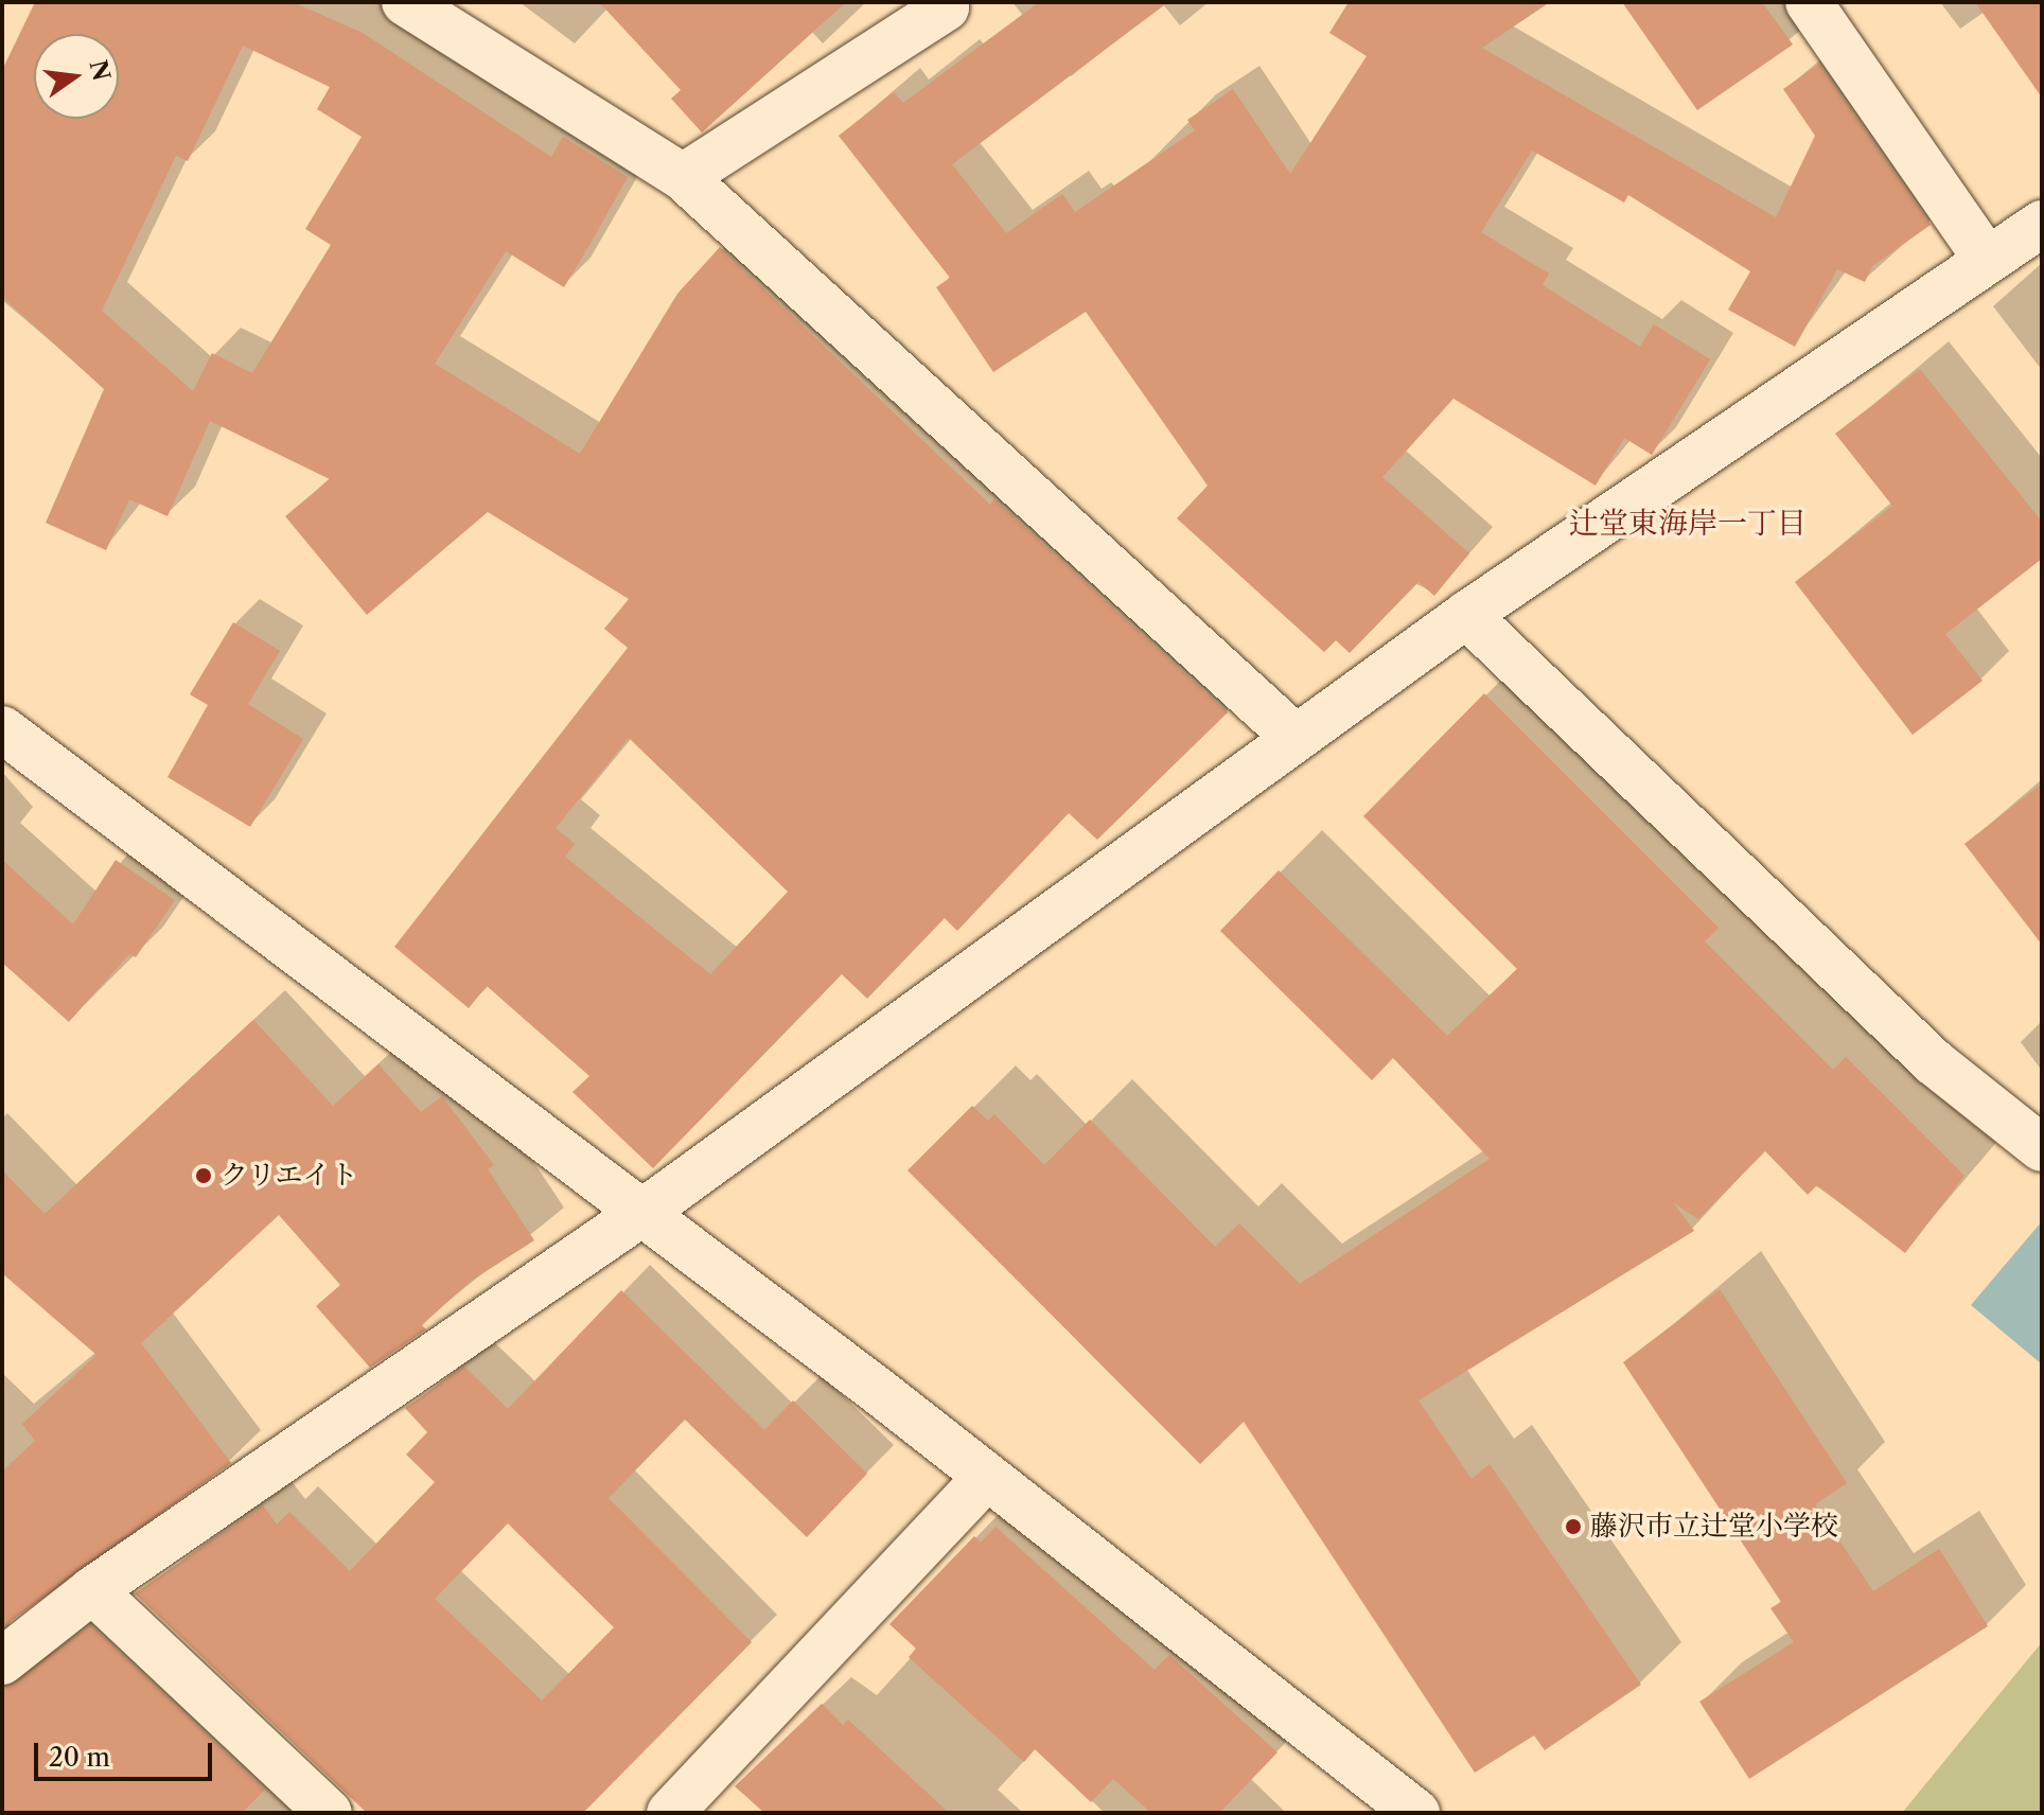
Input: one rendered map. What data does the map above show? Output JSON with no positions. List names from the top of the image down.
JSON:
{
  "districts": ["辻堂東海岸一丁目"],
  "places": ["クリエイト", "藤沢市立辻堂小学校"],
  "scale_bar": "20 m",
  "north": "right"
}
